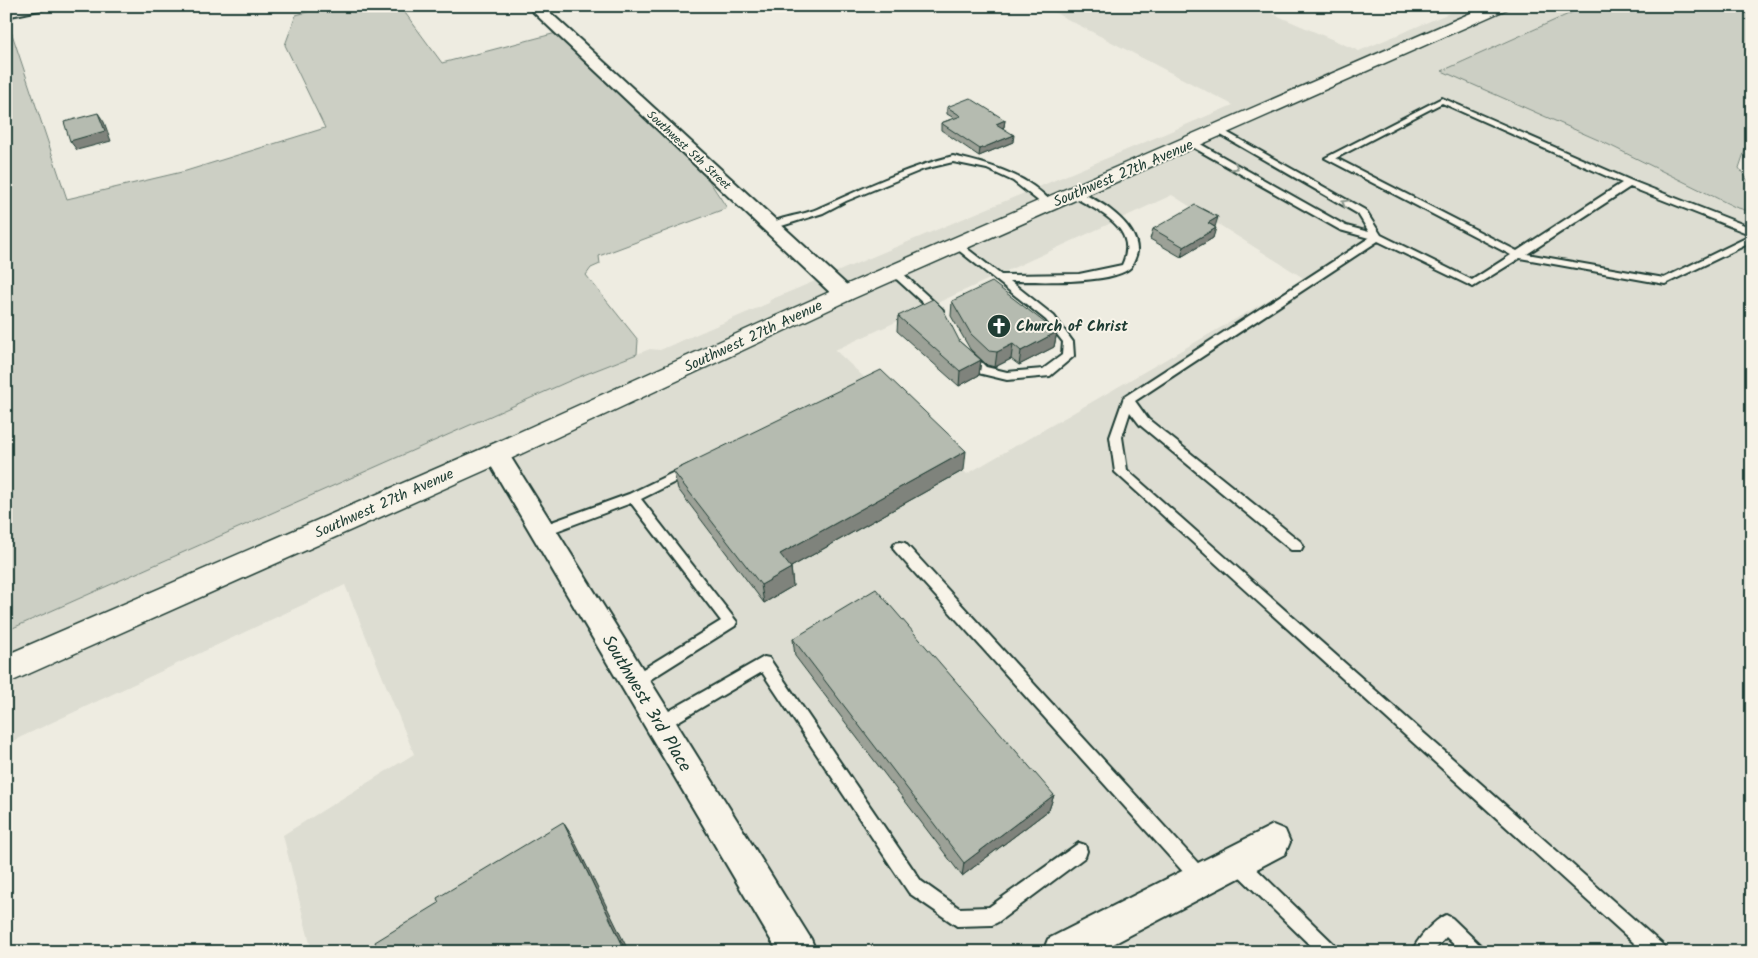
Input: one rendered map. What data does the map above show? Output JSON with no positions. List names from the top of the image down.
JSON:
{
  "streets": {
    "main road": ["Southwest 27th Avenue"],
    "street": ["Southwest 5th Street", "Southwest 3rd Place"]
  },
  "crossings": [
    ["Southwest 5th Street", "Southwest 27th Avenue"],
    ["Southwest 27th Avenue", "Southwest 3rd Place"]
  ],
  "places": {
    "church": ["Church of Christ"]
  }
}
